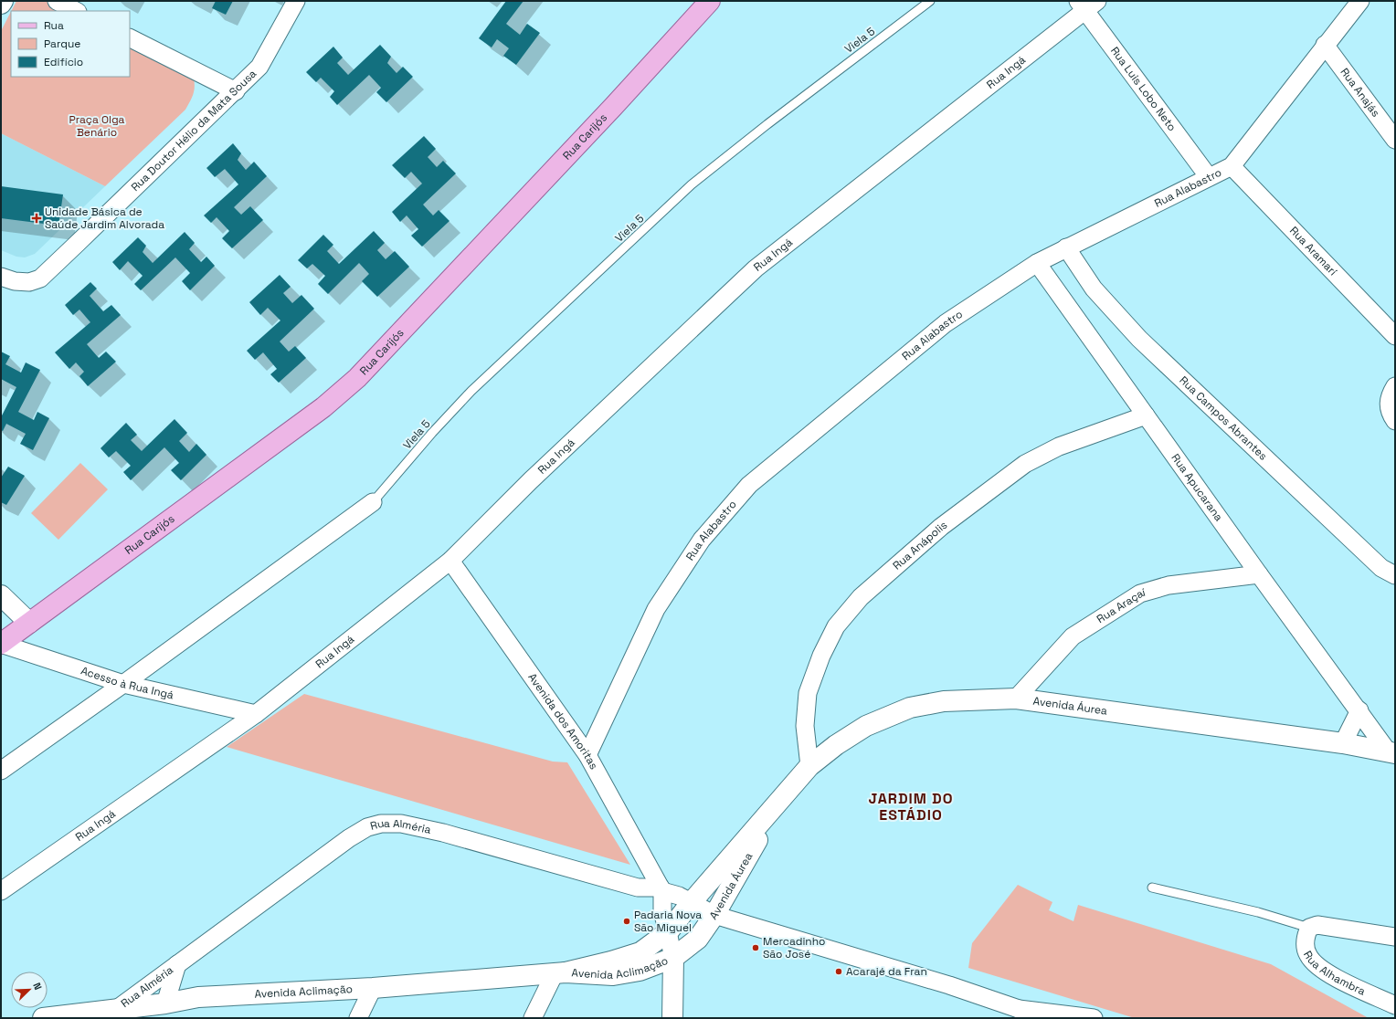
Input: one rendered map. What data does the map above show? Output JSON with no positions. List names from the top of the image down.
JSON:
{
  "streets": {
    "main road": ["Rua Carijós"],
    "street": [
      "Rua Ingá",
      "Rua Luis Lobo Neto",
      "Rua Anajás",
      "Rua Doutor Hélio da Mata Sousa",
      "Rua Alabastro",
      "Rua Aramarí",
      "Rua Campos Abrantes",
      "Rua Apucarana",
      "Rua Anápolis",
      "Rua Araçaí",
      "Acesso à Rua Ingá",
      "Avenida Áurea",
      "Avenida dos Amoritas",
      "Rua Alméria",
      "Avenida Aclimação",
      "Rua Alhambra"
    ],
    "lane": ["Viela 5"]
  },
  "crossings": [
    ["Rua Ingá", "Rua Luis Lobo Neto"],
    ["Rua Ingá", "Acesso à Rua Ingá"],
    ["Rua Ingá", "Avenida dos Amoritas"],
    ["Rua Luis Lobo Neto", "Rua Alabastro"],
    ["Rua Anajás", "Rua Alabastro"],
    ["Rua Carijós", "Acesso à Rua Ingá"],
    ["Rua Alabastro", "Rua Aramarí"],
    ["Rua Alabastro", "Rua Campos Abrantes"],
    ["Rua Alabastro", "Rua Apucarana"],
    ["Rua Alabastro", "Avenida dos Amoritas"],
    ["Rua Apucarana", "Rua Anápolis"],
    ["Rua Apucarana", "Rua Araçaí"],
    ["Rua Apucarana", "Avenida Áurea"],
    ["Rua Anápolis", "Avenida Áurea"],
    ["Rua Araçaí", "Avenida Áurea"],
    ["Avenida Áurea", "Avenida Aclimação"],
    ["Avenida dos Amoritas", "Rua Alméria"],
    ["Rua Alméria", "Avenida Aclimação"]
  ],
  "districts": ["JARDIM DO ESTÁDIO"],
  "parks": ["Praça Olga Benário"],
  "places": {
    "health": ["Unidade Básica de Saúde Jardim Alvorada"],
    "other": ["Padaria Nova São Miguel", "Mercadinho São José", "Acarajé da Fran"]
  },
  "legend": ["Rua", "Parque", "Edifício"],
  "north": "top right"
}
